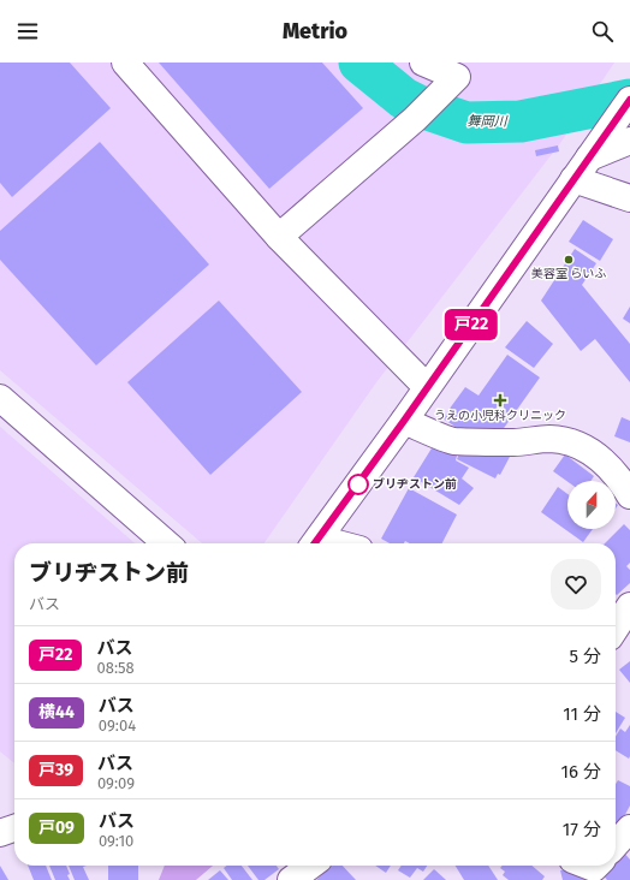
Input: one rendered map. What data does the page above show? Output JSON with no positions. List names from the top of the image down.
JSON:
{
  "water": ["舞岡川"],
  "places": {
    "other": ["美容室 らいふ", "ブリヂストン前"],
    "health": ["うえの小児科クリニック"]
  },
  "lines": ["bus line 戸22"],
  "north": "top",
  "page": {
    "header": "Metrio",
    "on_map": "戸22",
    "heading": ["ブリヂストン前", "バス"],
    "list": [
      {
        "mark": "戸22",
        "name": "バス",
        "note": "08:58",
        "value": "5 分"
      },
      {
        "mark": "横44",
        "name": "バス",
        "note": "09:04",
        "value": "11 分"
      },
      {
        "mark": "戸39",
        "name": "バス",
        "note": "09:09",
        "value": "16 分"
      },
      {
        "mark": "戸09",
        "name": "バス",
        "note": "09:10",
        "value": "17 分"
      }
    ]
  }
}
